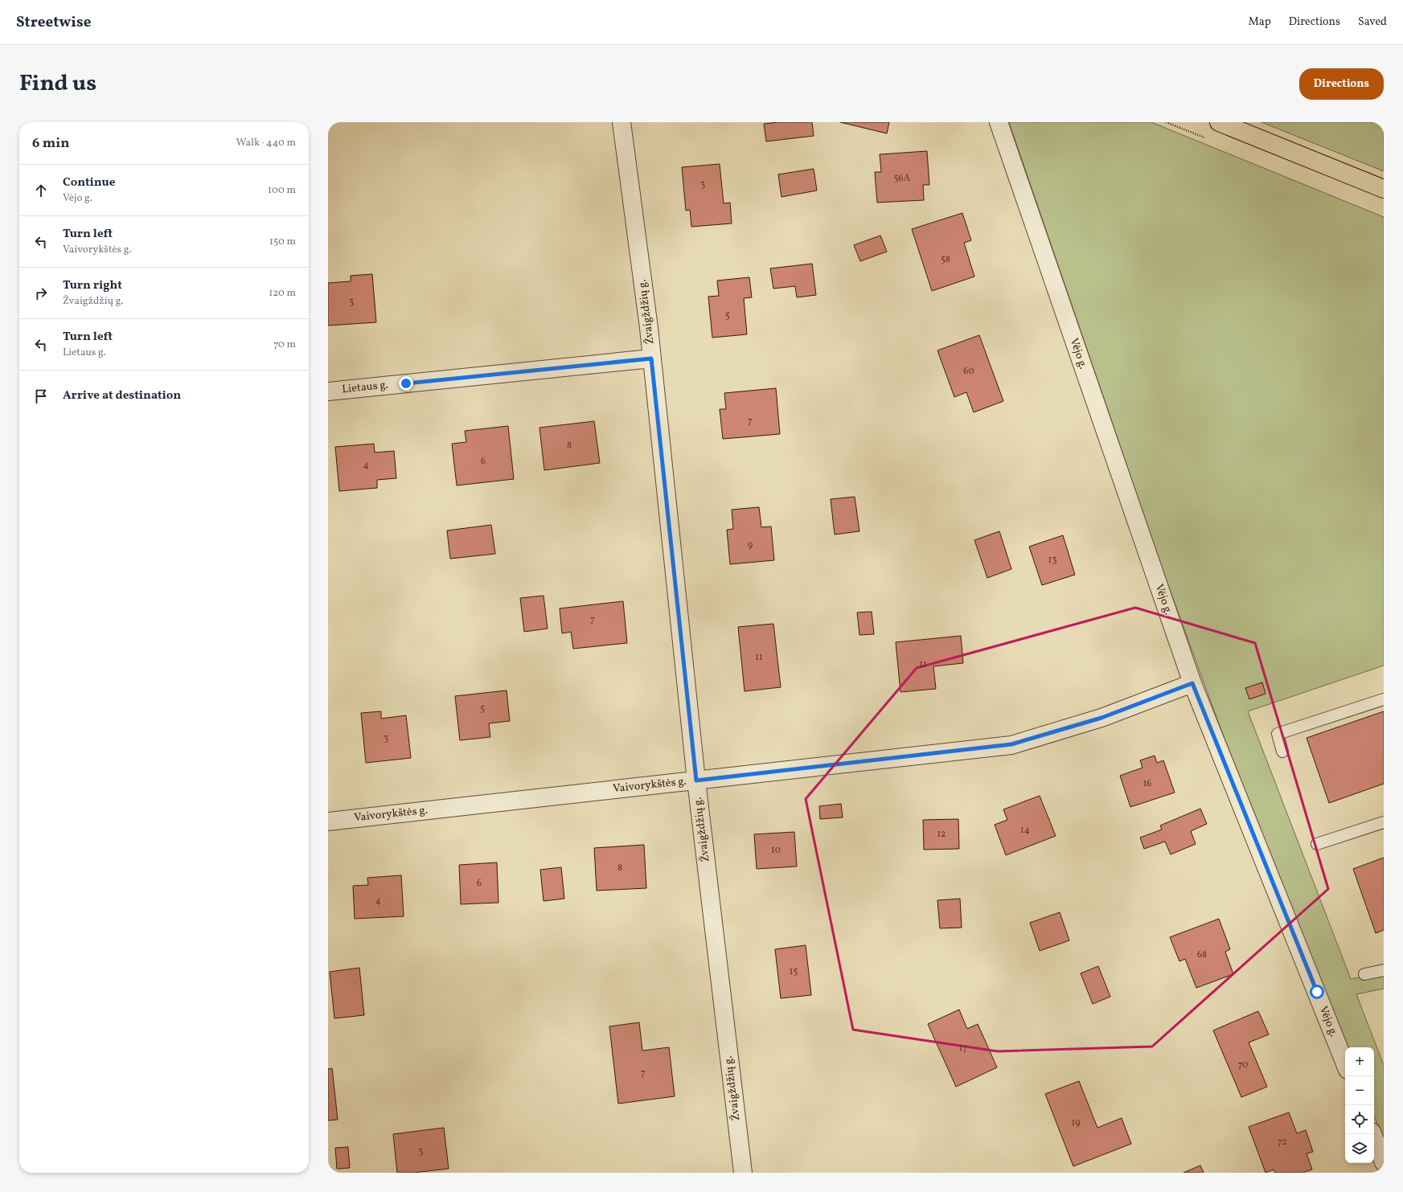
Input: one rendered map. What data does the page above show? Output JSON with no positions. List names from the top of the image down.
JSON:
{
  "streets": {
    "street": [
      "Žvaigždžių g.",
      "Vėjo g.",
      "Lietaus g.",
      "Vaivorykštės g."
    ]
  },
  "crossings": [
    ["Žvaigždžių g.", "Lietaus g."],
    ["Žvaigždžių g.", "Vaivorykštės g."],
    ["Vėjo g.", "Vaivorykštės g."]
  ],
  "house_numbers": [
    "56A",
    "3",
    "58",
    "3",
    "5",
    "60",
    "7",
    "8",
    "6",
    "4",
    "9",
    "13",
    "7",
    "11",
    "11",
    "5",
    "3",
    "16",
    "14",
    "12",
    "10",
    "8",
    "6",
    "4",
    "68",
    "15",
    "17",
    "70",
    "7",
    "19",
    "72",
    "3"
  ],
  "page": {
    "header": "Streetwise",
    "nav": ["Map", "Directions", "Saved"],
    "title": "Find us",
    "buttons": "Directions",
    "heading": ["6 min", "Walk · 440 m"],
    "list": [
      ["Continue", "Vėjo g.", "100 m"],
      ["Turn left", "Vaivorykštės g.", "150 m"],
      ["Turn right", "Žvaigždžių g.", "120 m"],
      ["Turn left", "Lietaus g.", "70 m"],
      "Arrive at destination"
    ],
    "map_buttons": ["+", "−"]
  }
}
